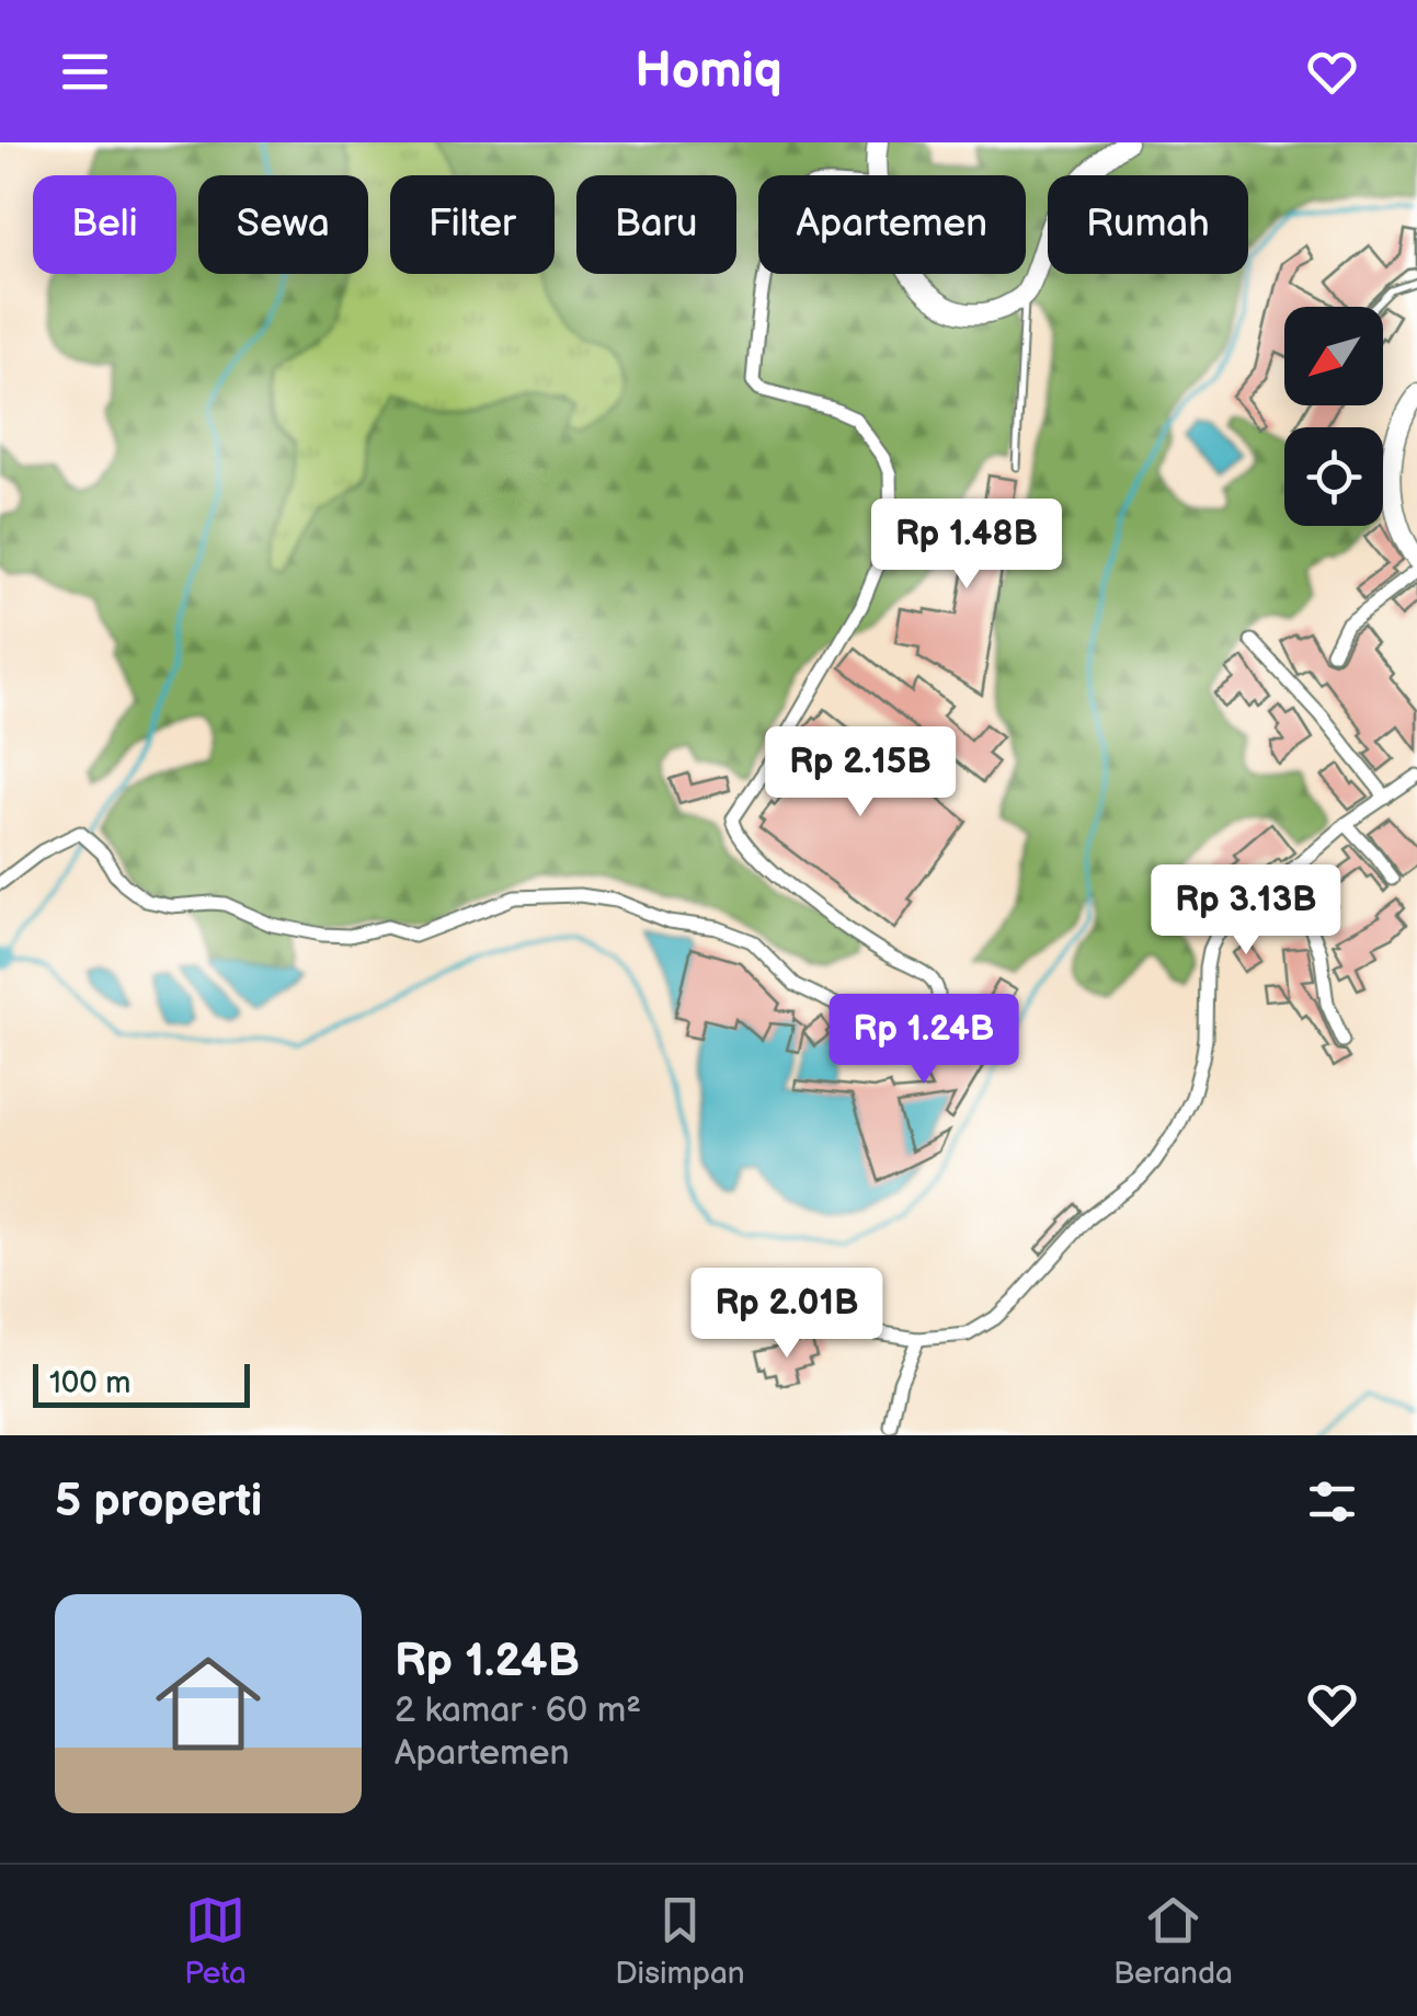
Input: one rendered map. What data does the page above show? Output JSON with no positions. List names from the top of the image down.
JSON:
{
  "scale_bar": "100 m",
  "north": "bottom left",
  "page": {
    "header": "Homiq",
    "chip": [
      "Beli",
      "Sewa",
      "Filter",
      "Baru",
      "Apartemen",
      "Rumah"
    ],
    "price": [
      "Rp 1.48B",
      "Rp 2.15B",
      "Rp 3.13B",
      "Rp 1.24B",
      "Rp 2.01B"
    ],
    "scale": "100 m",
    "heading": "5 properti",
    "list": [
      {
        "name": "Rp 1.24B",
        "note": "2 kamar · 60 m² · Apartemen"
      }
    ],
    "tabs": ["Peta", "Disimpan", "Beranda"]
  }
}
